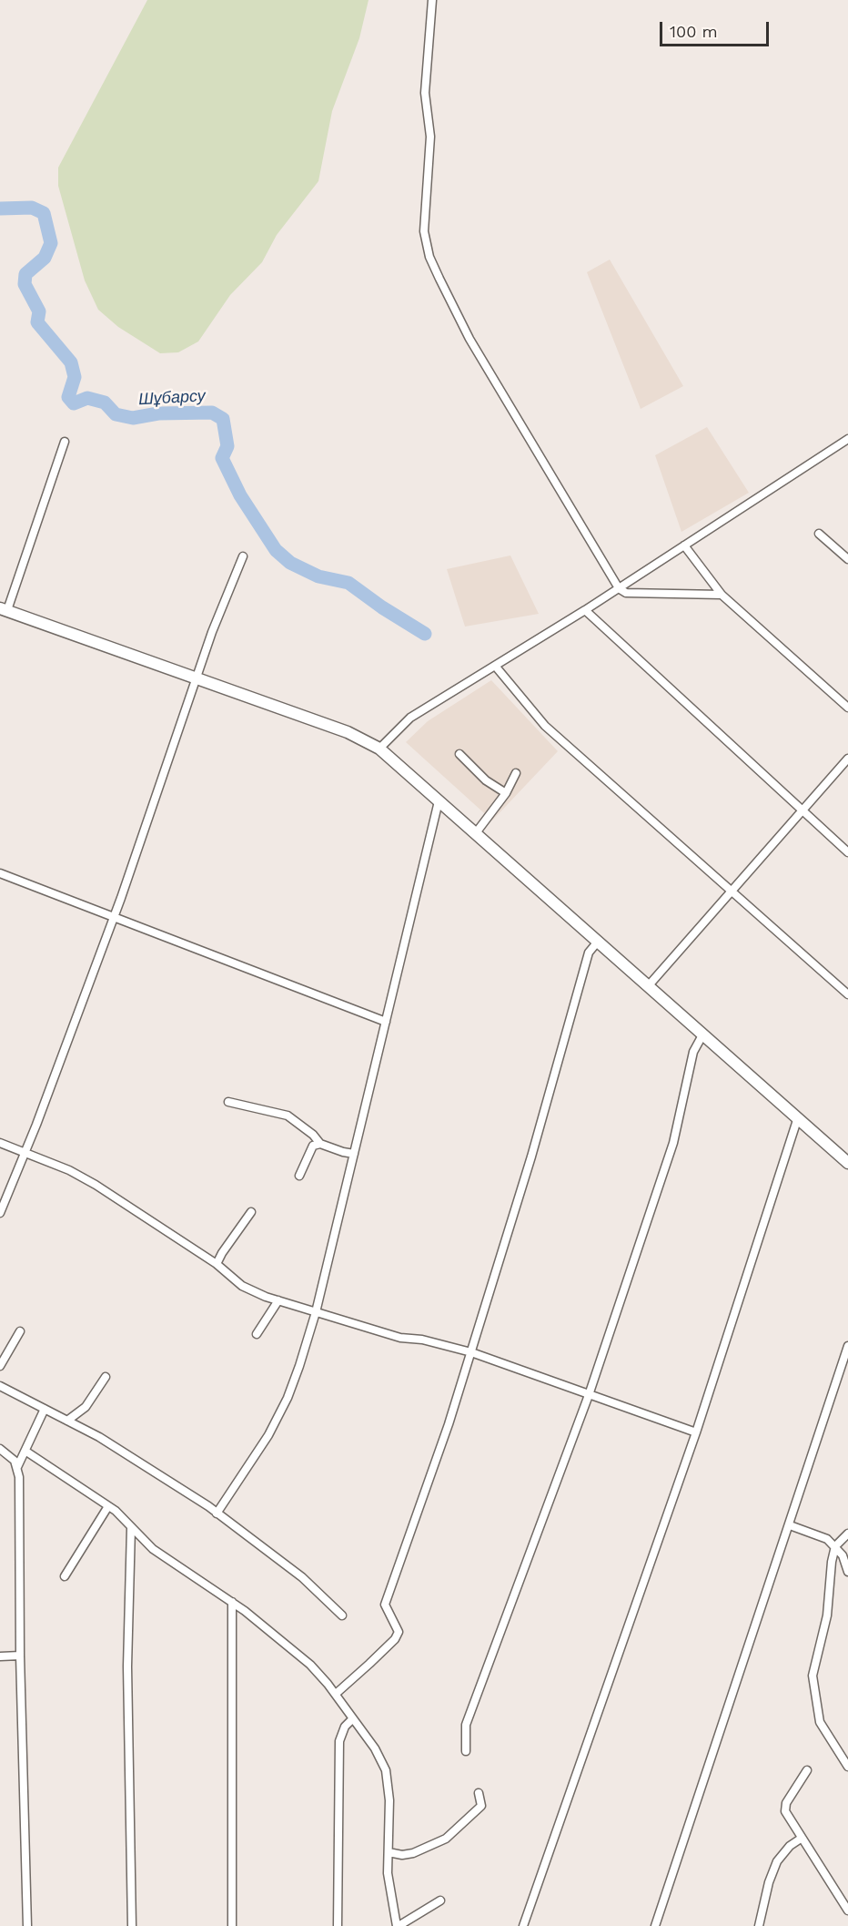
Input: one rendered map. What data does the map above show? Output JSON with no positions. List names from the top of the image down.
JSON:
{
  "water": ["Шұбарсу"],
  "scale_bar": "100 m"
}
